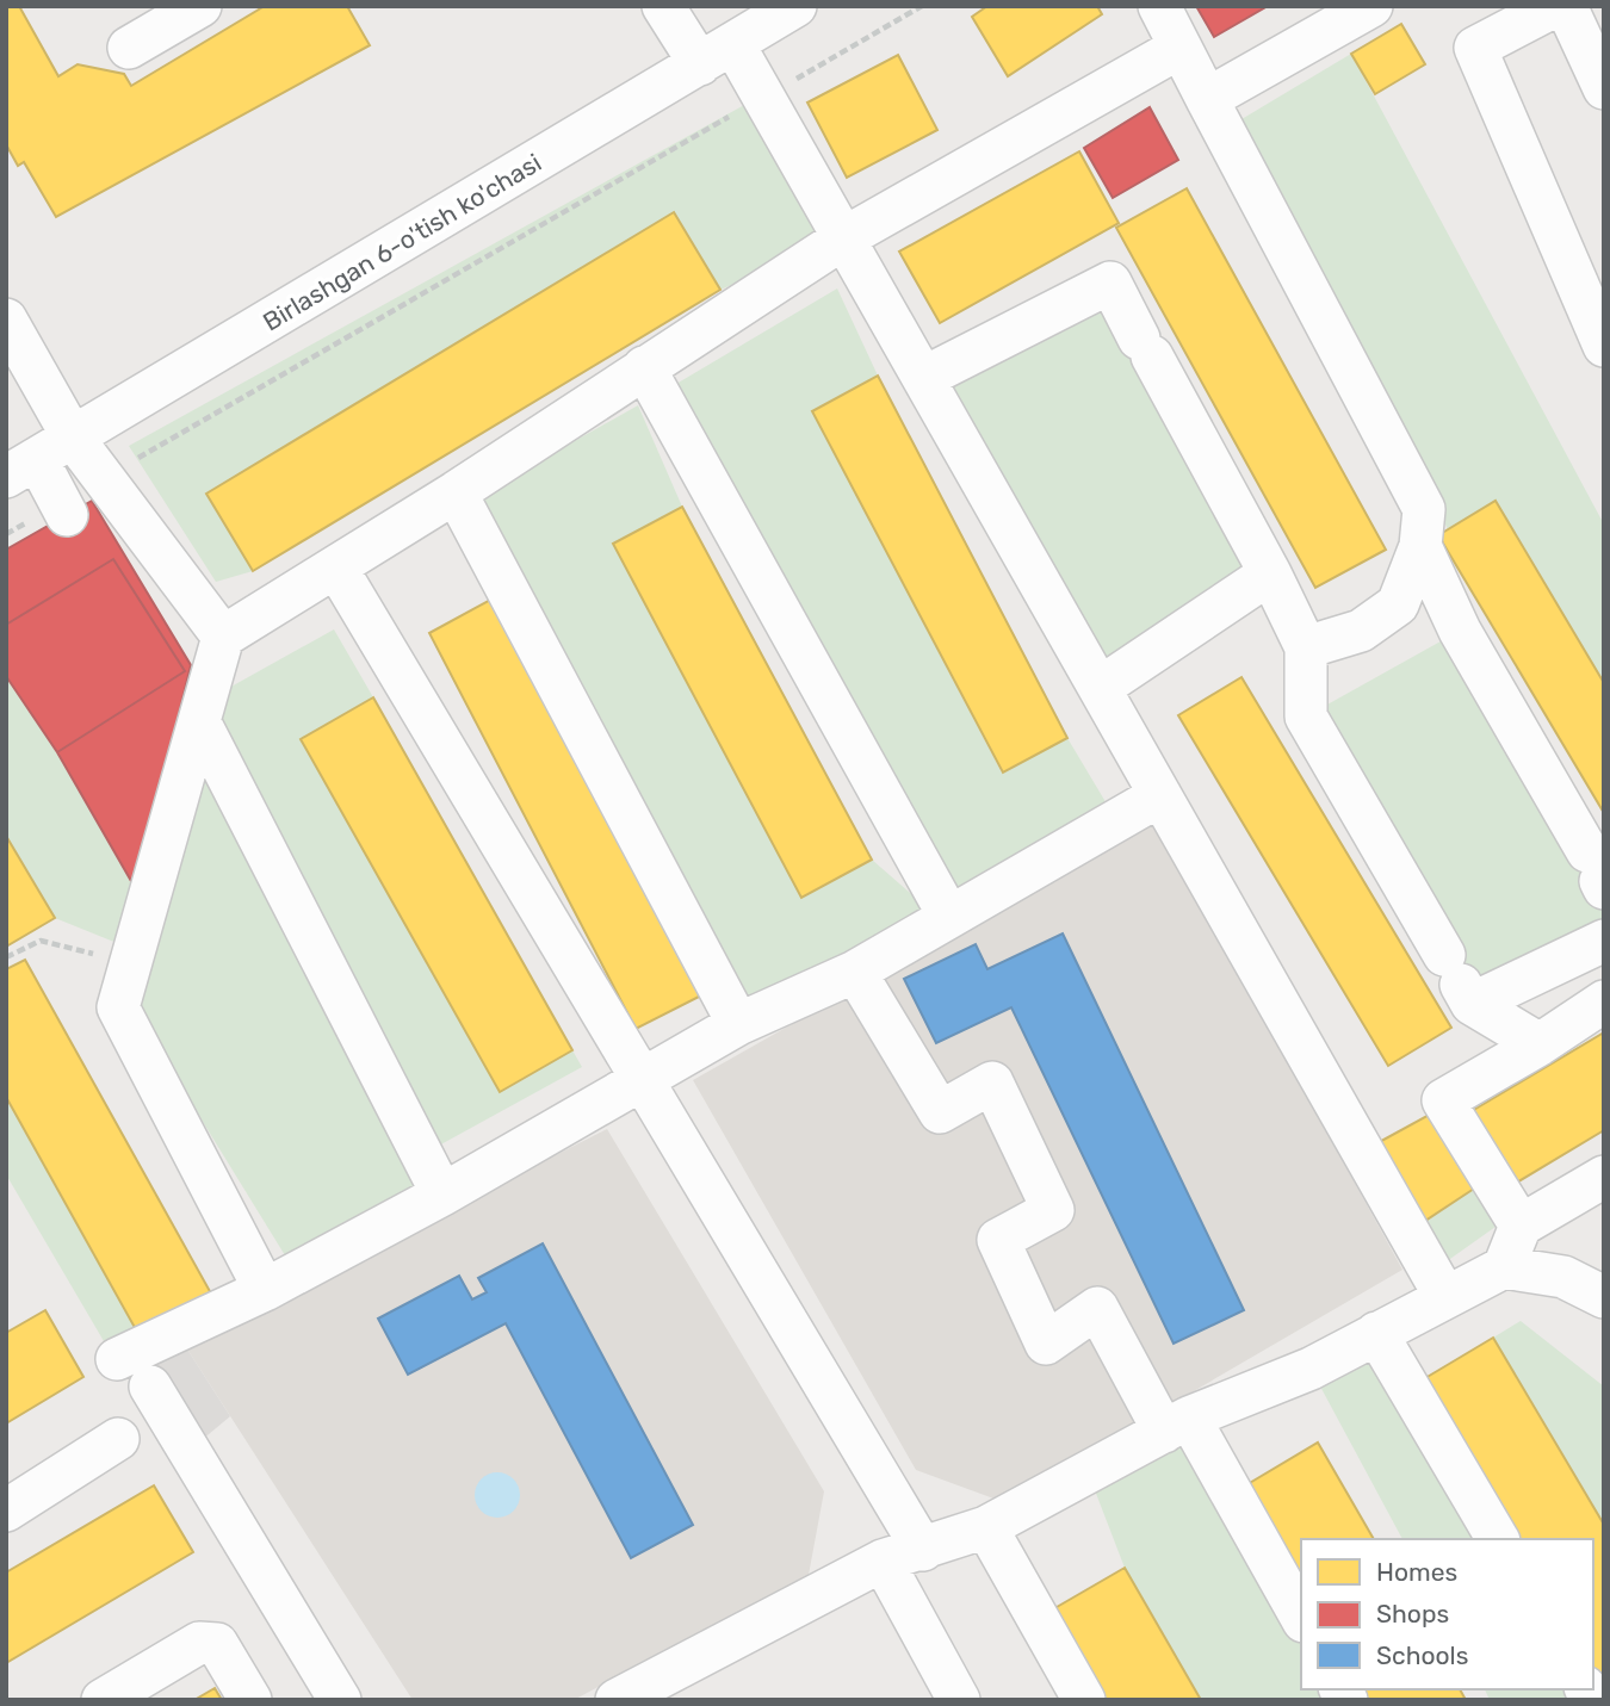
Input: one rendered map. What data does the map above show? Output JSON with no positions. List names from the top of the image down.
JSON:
{
  "streets": {
    "street": ["Birlashgan 6-o'tish ko'chasi"]
  },
  "legend": ["Homes", "Shops", "Schools"]
}
